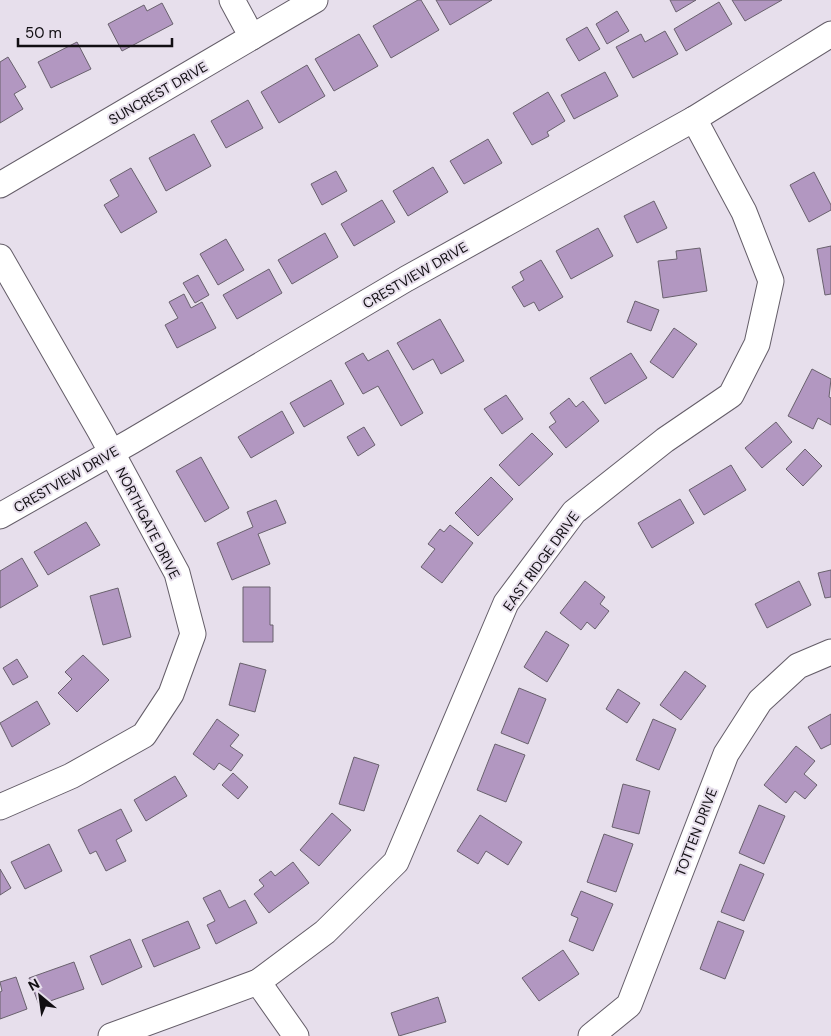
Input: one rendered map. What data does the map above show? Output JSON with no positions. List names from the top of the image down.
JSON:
{
  "streets": {
    "street": [
      "SUNCREST DRIVE",
      "CRESTVIEW DRIVE",
      "NORTHGATE DRIVE",
      "EAST RIDGE DRIVE",
      "TOTTEN DRIVE"
    ]
  },
  "crossings": [
    ["CRESTVIEW DRIVE", "NORTHGATE DRIVE"],
    ["CRESTVIEW DRIVE", "EAST RIDGE DRIVE"]
  ],
  "scale_bar": "50 m",
  "north": "top left"
}
